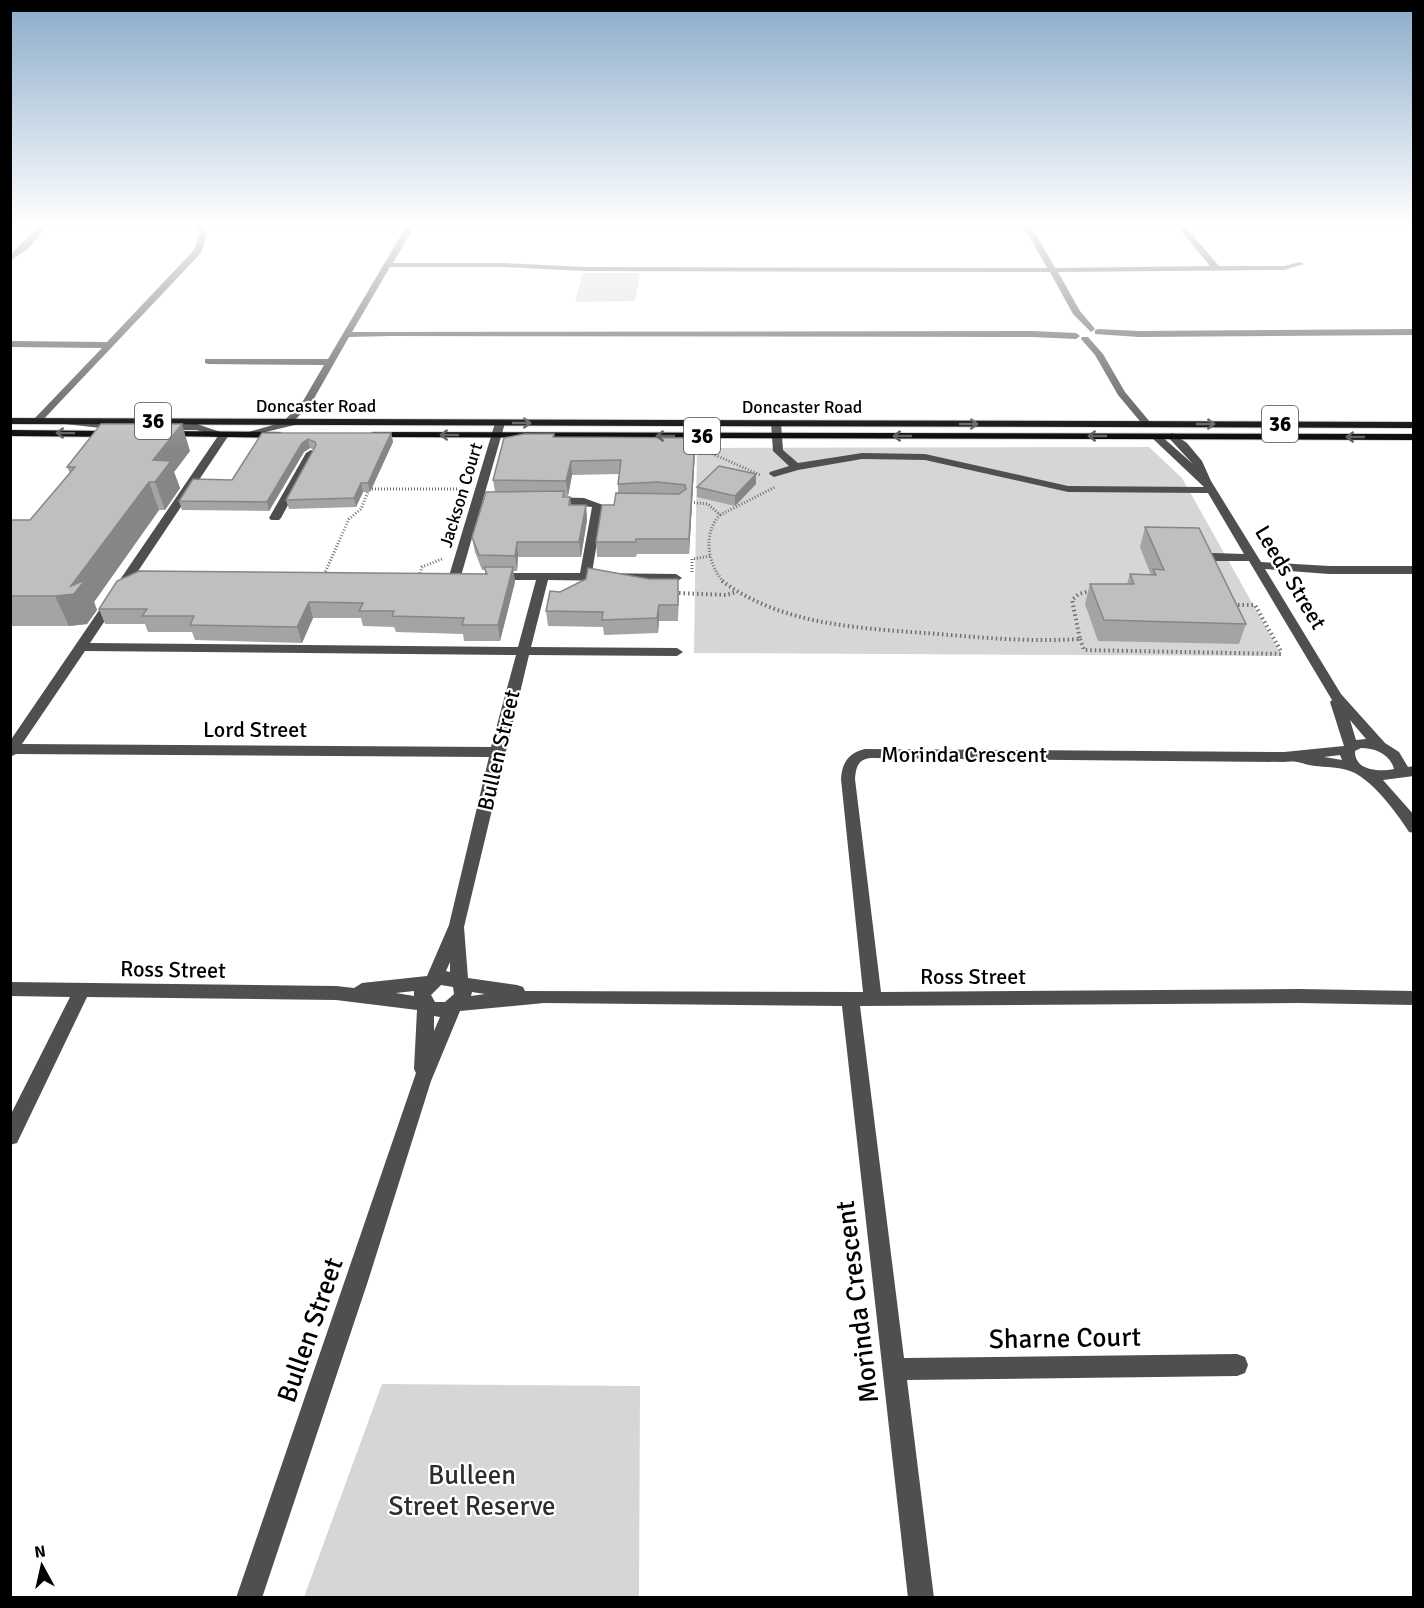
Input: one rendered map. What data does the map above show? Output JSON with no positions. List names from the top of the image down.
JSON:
{
  "streets": {
    "main road": ["Doncaster Road", "36"],
    "street": [
      "Jackson Court",
      "Leeds Street",
      "Lord Street",
      "Bullen Street",
      "Morinda Crescent",
      "Ross Street",
      "Sharne Court"
    ]
  },
  "crossings": [
    ["Doncaster Road", "Jackson Court"],
    ["Doncaster Road", "Leeds Street"],
    ["Jackson Court", "Bullen Street"],
    ["Leeds Street", "Morinda Crescent"],
    ["Lord Street", "Bullen Street"],
    ["Bullen Street", "Ross Street"],
    ["Morinda Crescent", "Ross Street"],
    ["Morinda Crescent", "Sharne Court"]
  ],
  "parks": ["Bulleen Street Reserve"],
  "north": "top"
}
